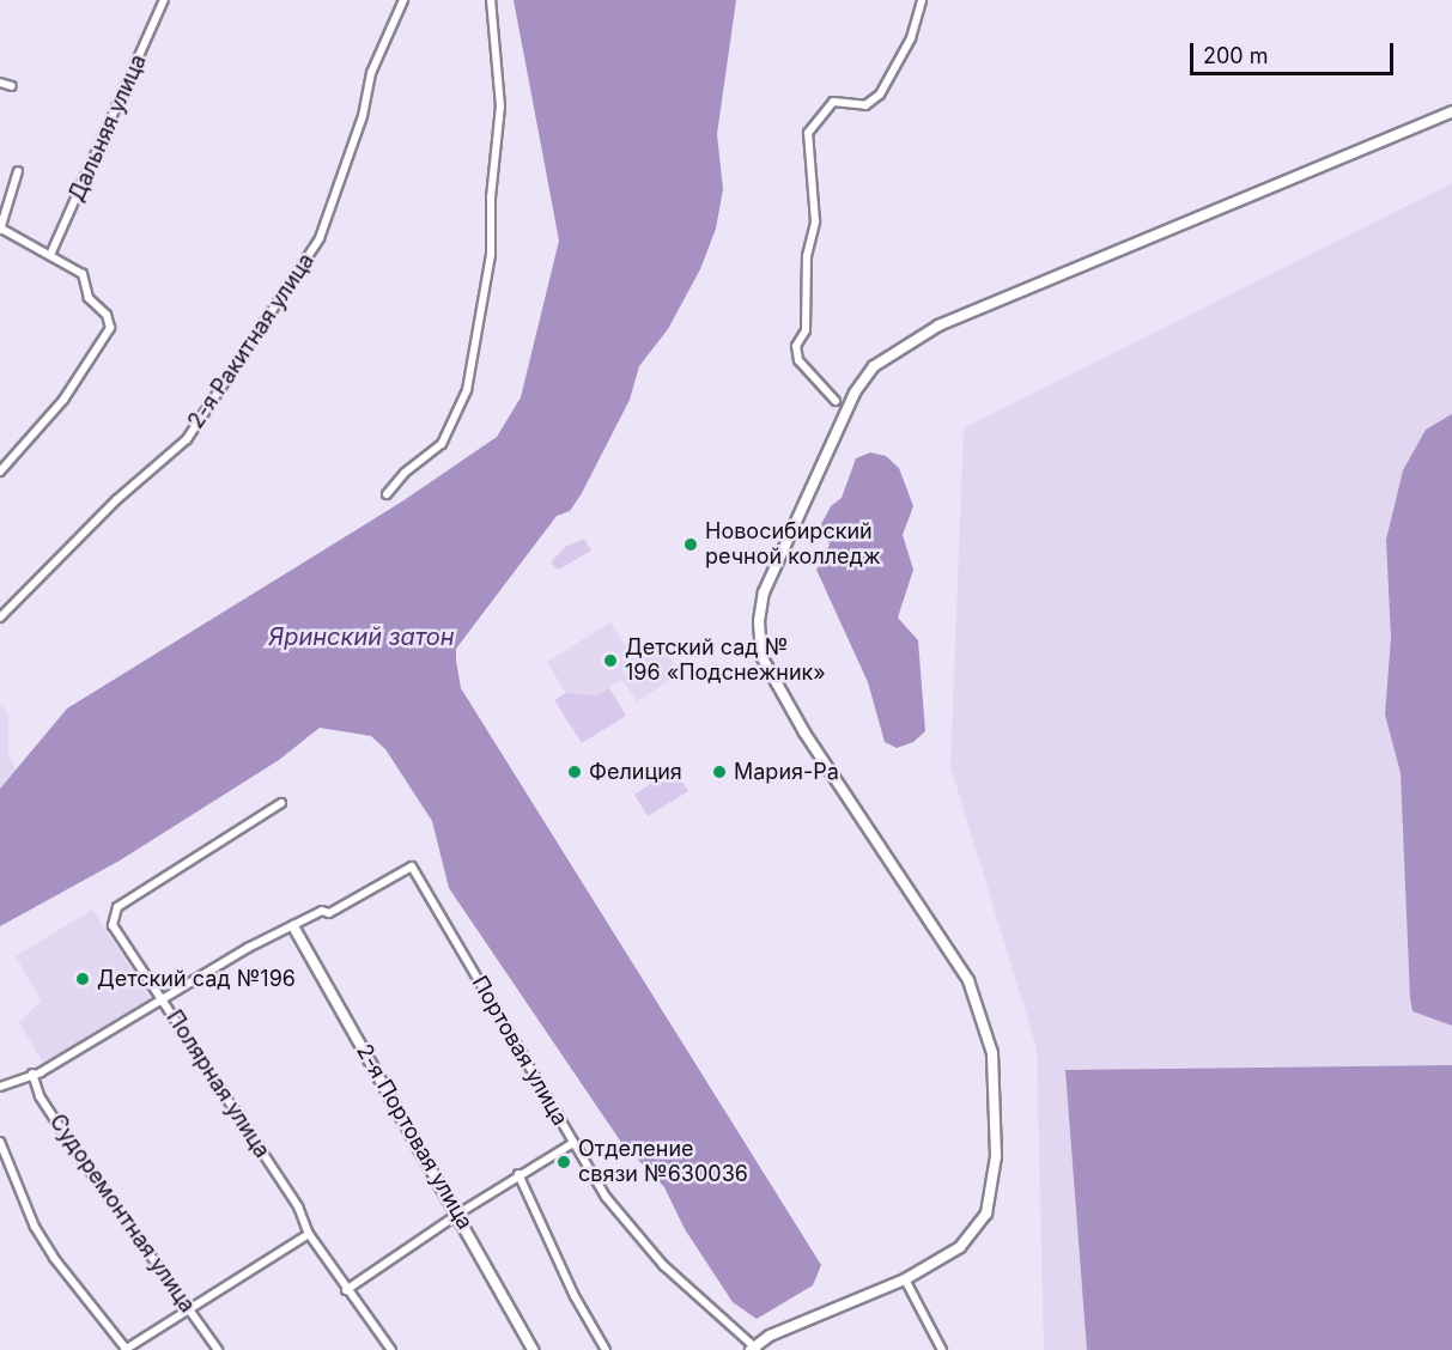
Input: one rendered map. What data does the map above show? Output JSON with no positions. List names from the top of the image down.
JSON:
{
  "streets": {
    "street": [
      "Дальняя улица",
      "2-я Ракитная улица",
      "Портовая улица",
      "Полярная улица",
      "2-я Портовая улица",
      "Судоремонтная улица"
    ]
  },
  "crossings": [
    ["Портовая улица", "2-я Портовая улица"]
  ],
  "water": ["Яринский затон"],
  "places": [
    "Новосибирский речной колледж",
    "Детский сад № 196 «Подснежник»",
    "Фелиция",
    "Мария-Ра",
    "Детский сад №196",
    "Отделение связи №630036"
  ],
  "scale_bar": "200 m"
}
